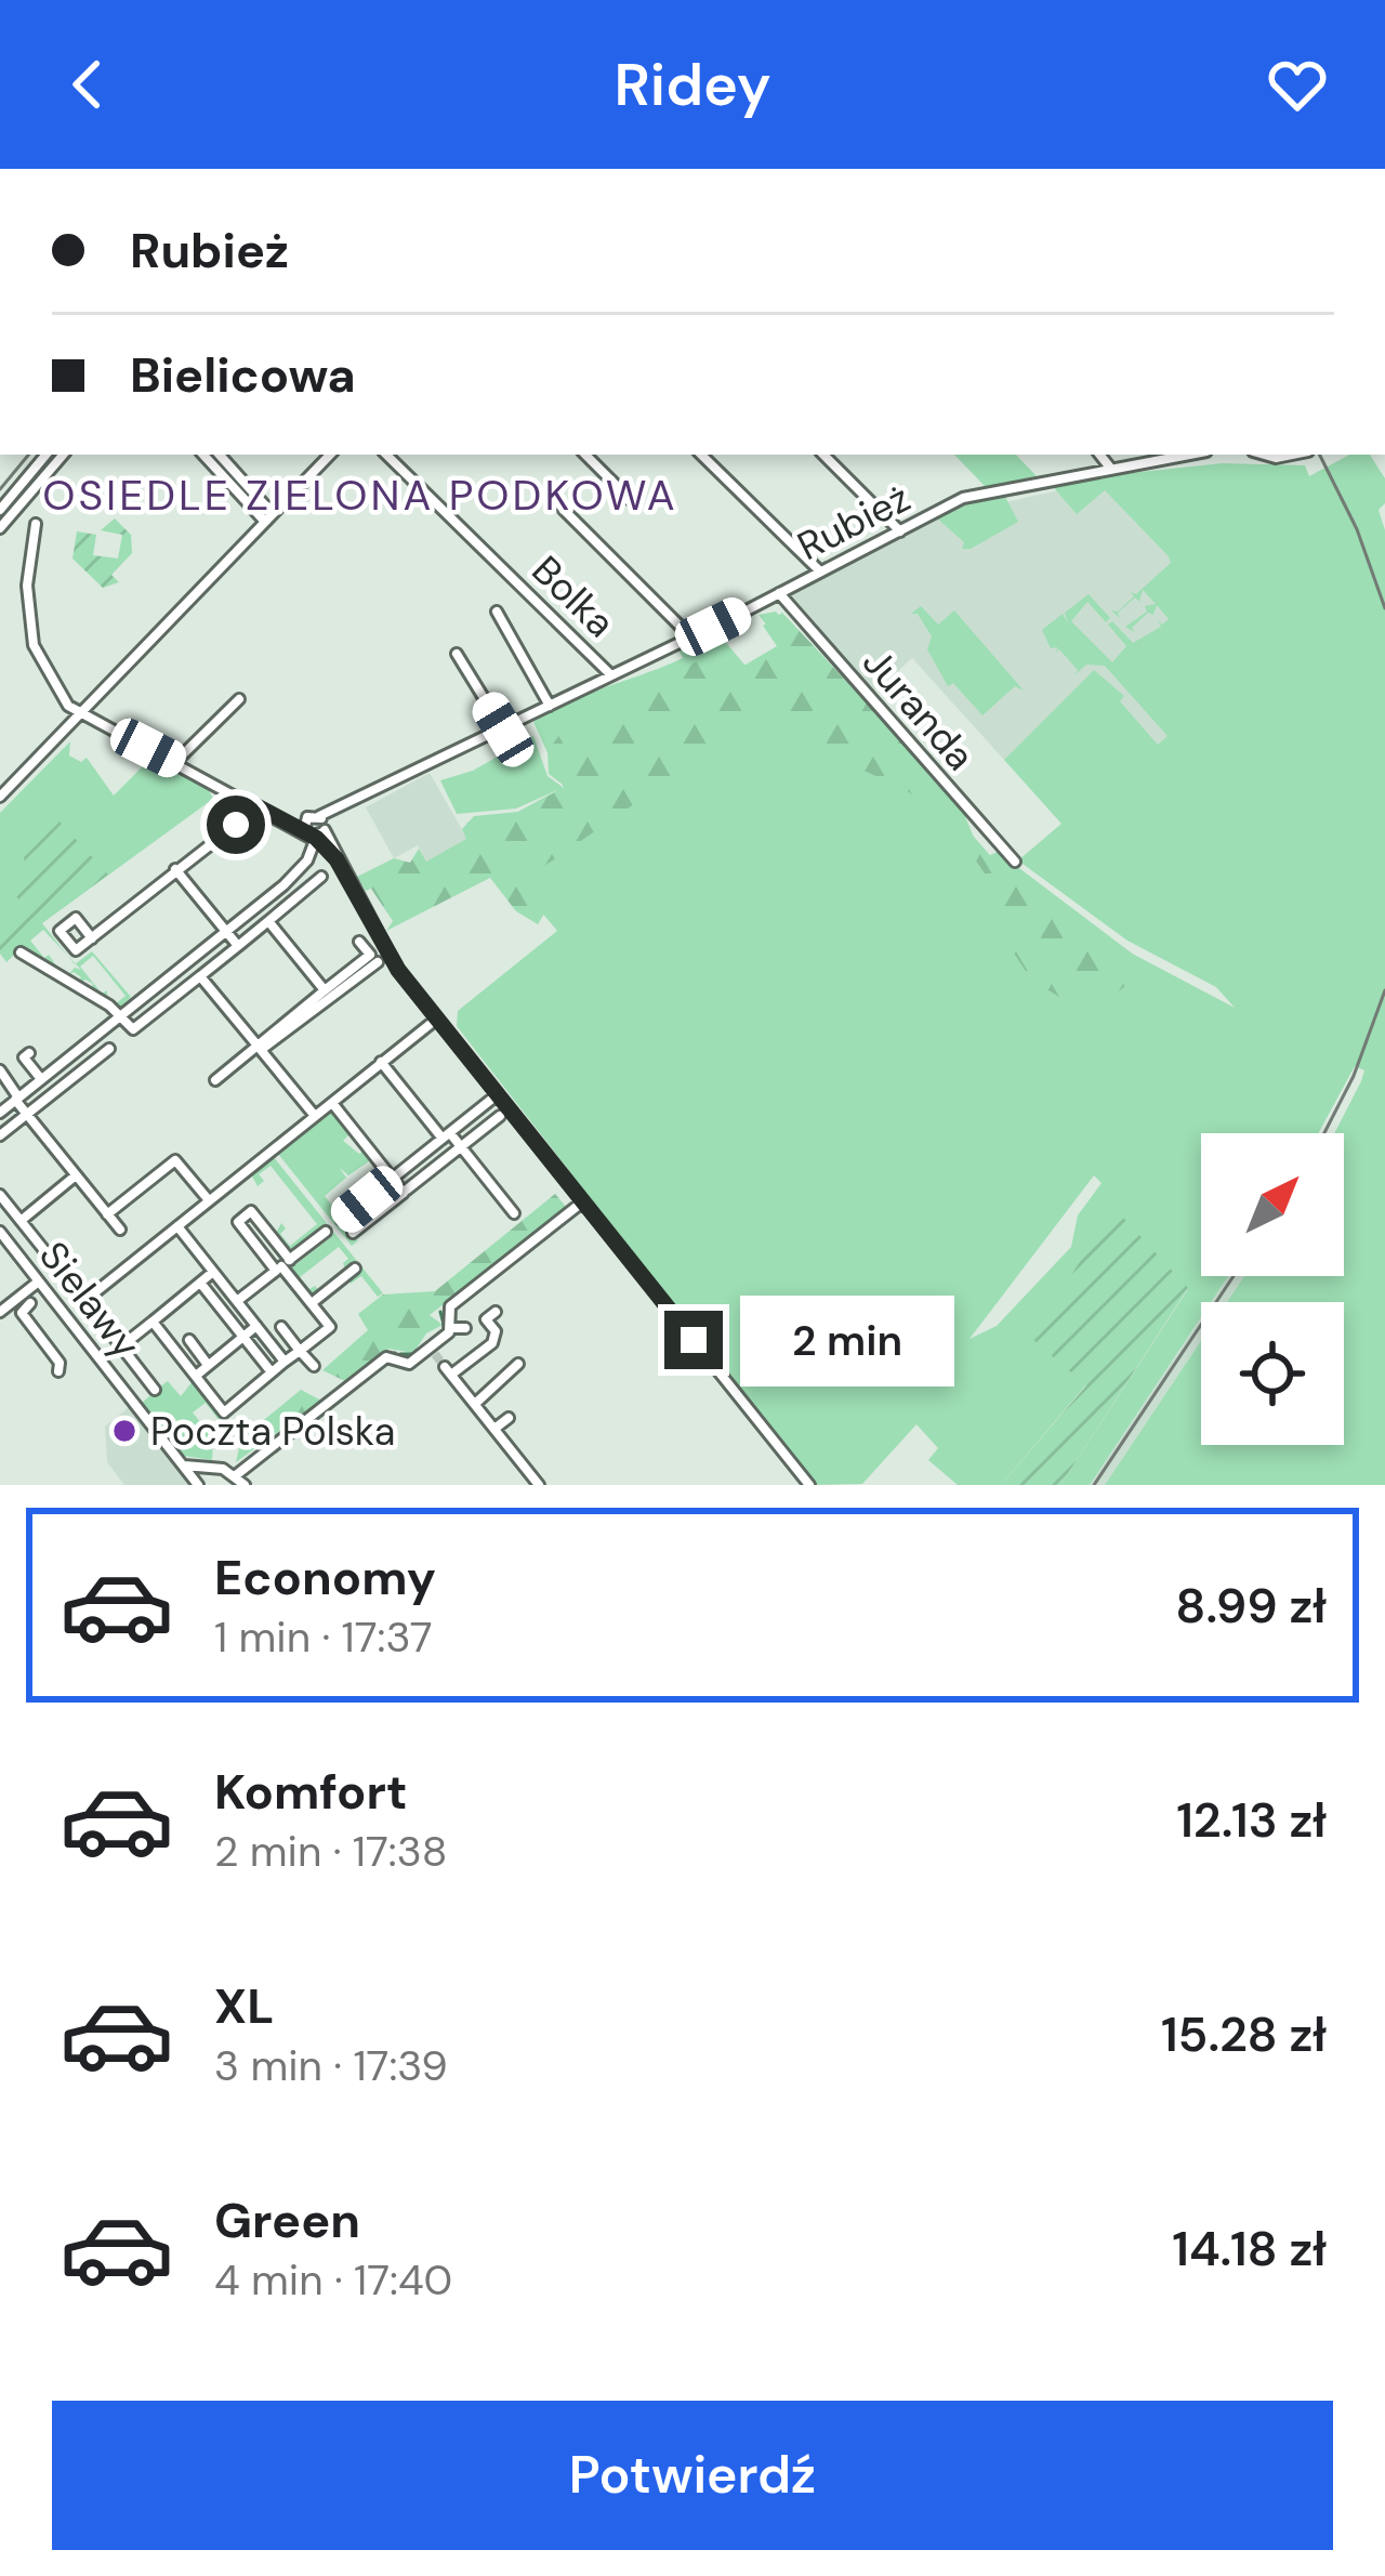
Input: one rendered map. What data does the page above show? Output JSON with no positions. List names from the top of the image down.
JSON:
{
  "streets": {
    "street": [
      "Rubież",
      "Bolka",
      "Juranda",
      "Sielawy"
    ]
  },
  "crossings": [
    ["Rubież", "Bolka"],
    ["Rubież", "Juranda"]
  ],
  "districts": ["OSIEDLE ZIELONA PODKOWA"],
  "places": ["Poczta Polska"],
  "north": "top right",
  "page": {
    "header": "Ridey",
    "banner": ["Rubież", "Bielicowa"],
    "bubble": "2 min",
    "list": [
      {
        "name": "Economy",
        "note": "1 min · 17:37",
        "value": "8.99 zł"
      },
      {
        "name": "Komfort",
        "note": "2 min · 17:38",
        "value": "12.13 zł"
      },
      {
        "name": "XL",
        "note": "3 min · 17:39",
        "value": "15.28 zł"
      },
      {
        "name": "Green",
        "note": "4 min · 17:40",
        "value": "14.18 zł"
      }
    ],
    "buttons": "Potwierdź"
  }
}
